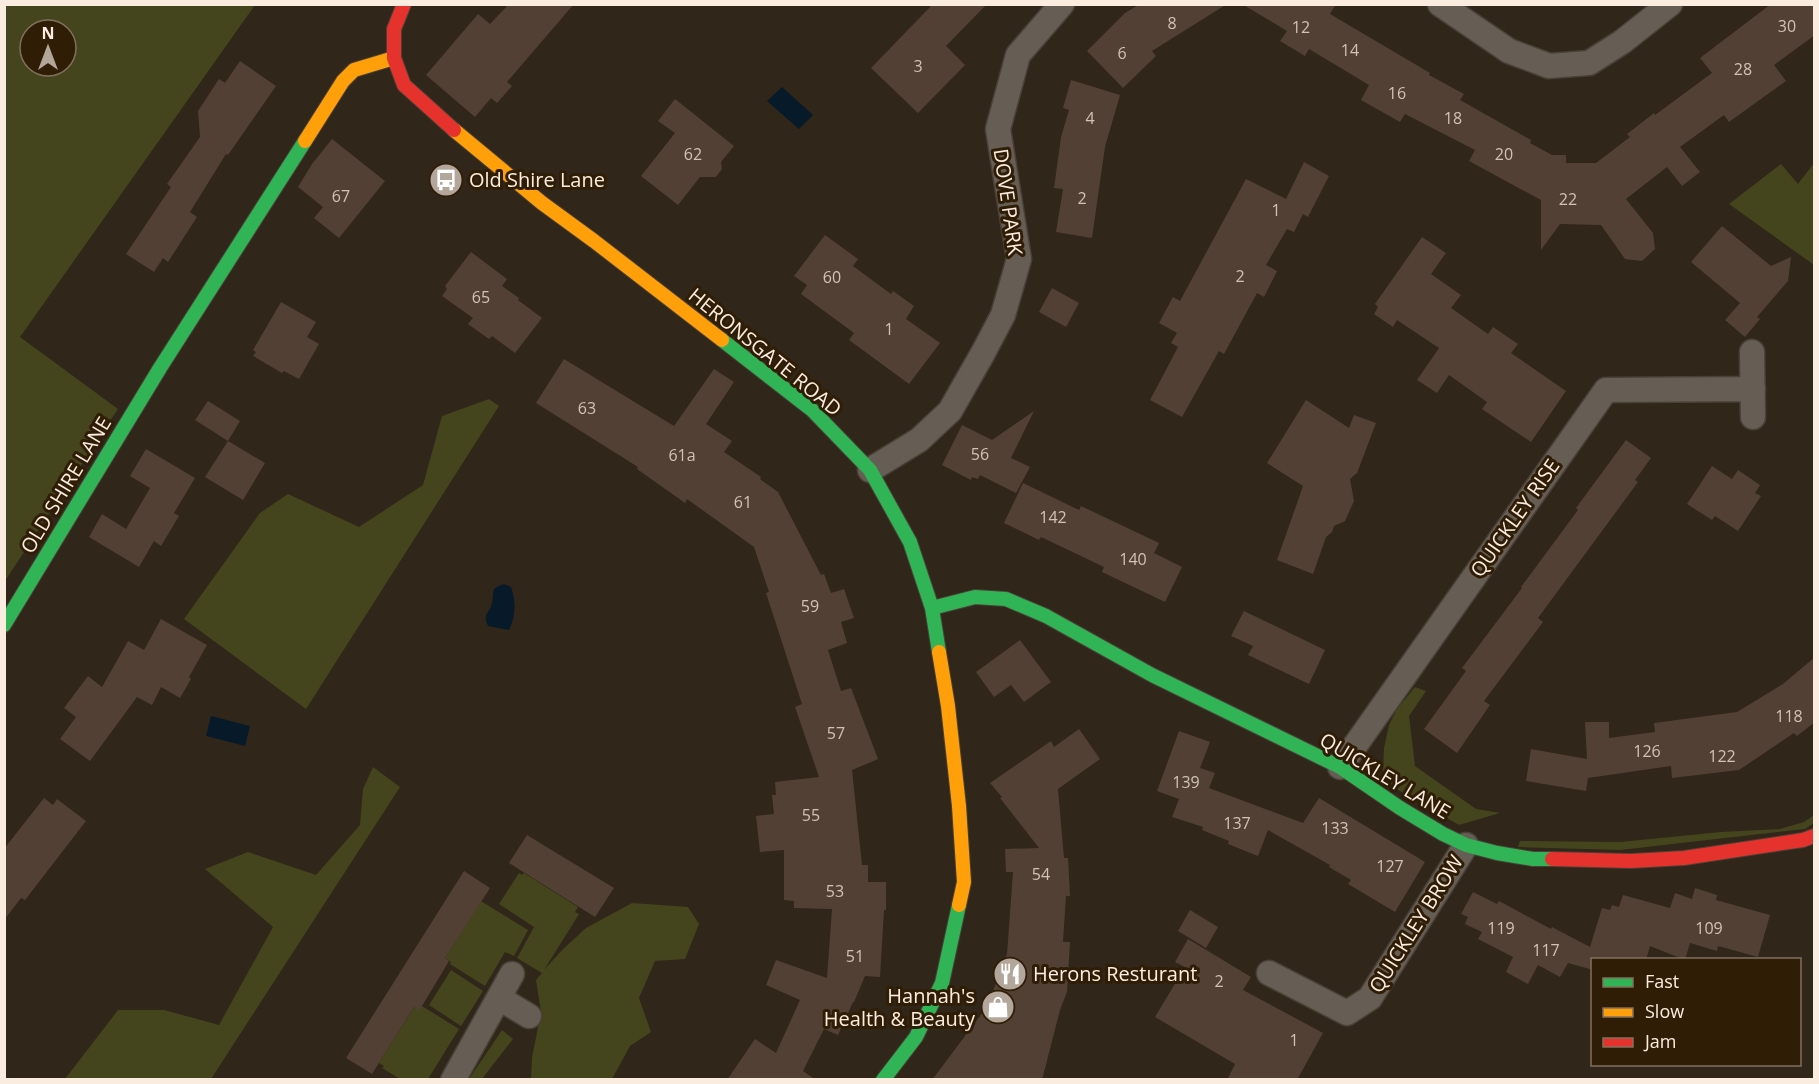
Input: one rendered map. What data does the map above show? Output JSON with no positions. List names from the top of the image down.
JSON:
{
  "streets": {
    "street": [
      "DOVE PARK",
      "HERONSGATE ROAD",
      "OLD SHIRE LANE",
      "QUICKLEY RISE",
      "QUICKLEY LANE",
      "QUICKLEY BROW"
    ]
  },
  "crossings": [
    ["DOVE PARK", "HERONSGATE ROAD"],
    ["HERONSGATE ROAD", "OLD SHIRE LANE"],
    ["HERONSGATE ROAD", "QUICKLEY LANE"],
    ["QUICKLEY RISE", "QUICKLEY LANE"],
    ["QUICKLEY LANE", "QUICKLEY BROW"]
  ],
  "places": {
    "bus stop": ["Old Shire Lane"],
    "restaurant": ["Herons Resturant"],
    "shop": ["Hannah's Health & Beauty"]
  },
  "house_numbers": [
    "8",
    "30",
    "12",
    "14",
    "6",
    "3",
    "28",
    "16",
    "4",
    "18",
    "62",
    "20",
    "67",
    "2",
    "22",
    "1",
    "2",
    "60",
    "65",
    "1",
    "63",
    "56",
    "61a",
    "61",
    "142",
    "140",
    "59",
    "118",
    "57",
    "126",
    "122",
    "139",
    "55",
    "137",
    "133",
    "127",
    "54",
    "53",
    "119",
    "109",
    "117",
    "51",
    "2",
    "1"
  ],
  "legend": ["Fast", "Slow", "Jam"],
  "north": "top"
}
